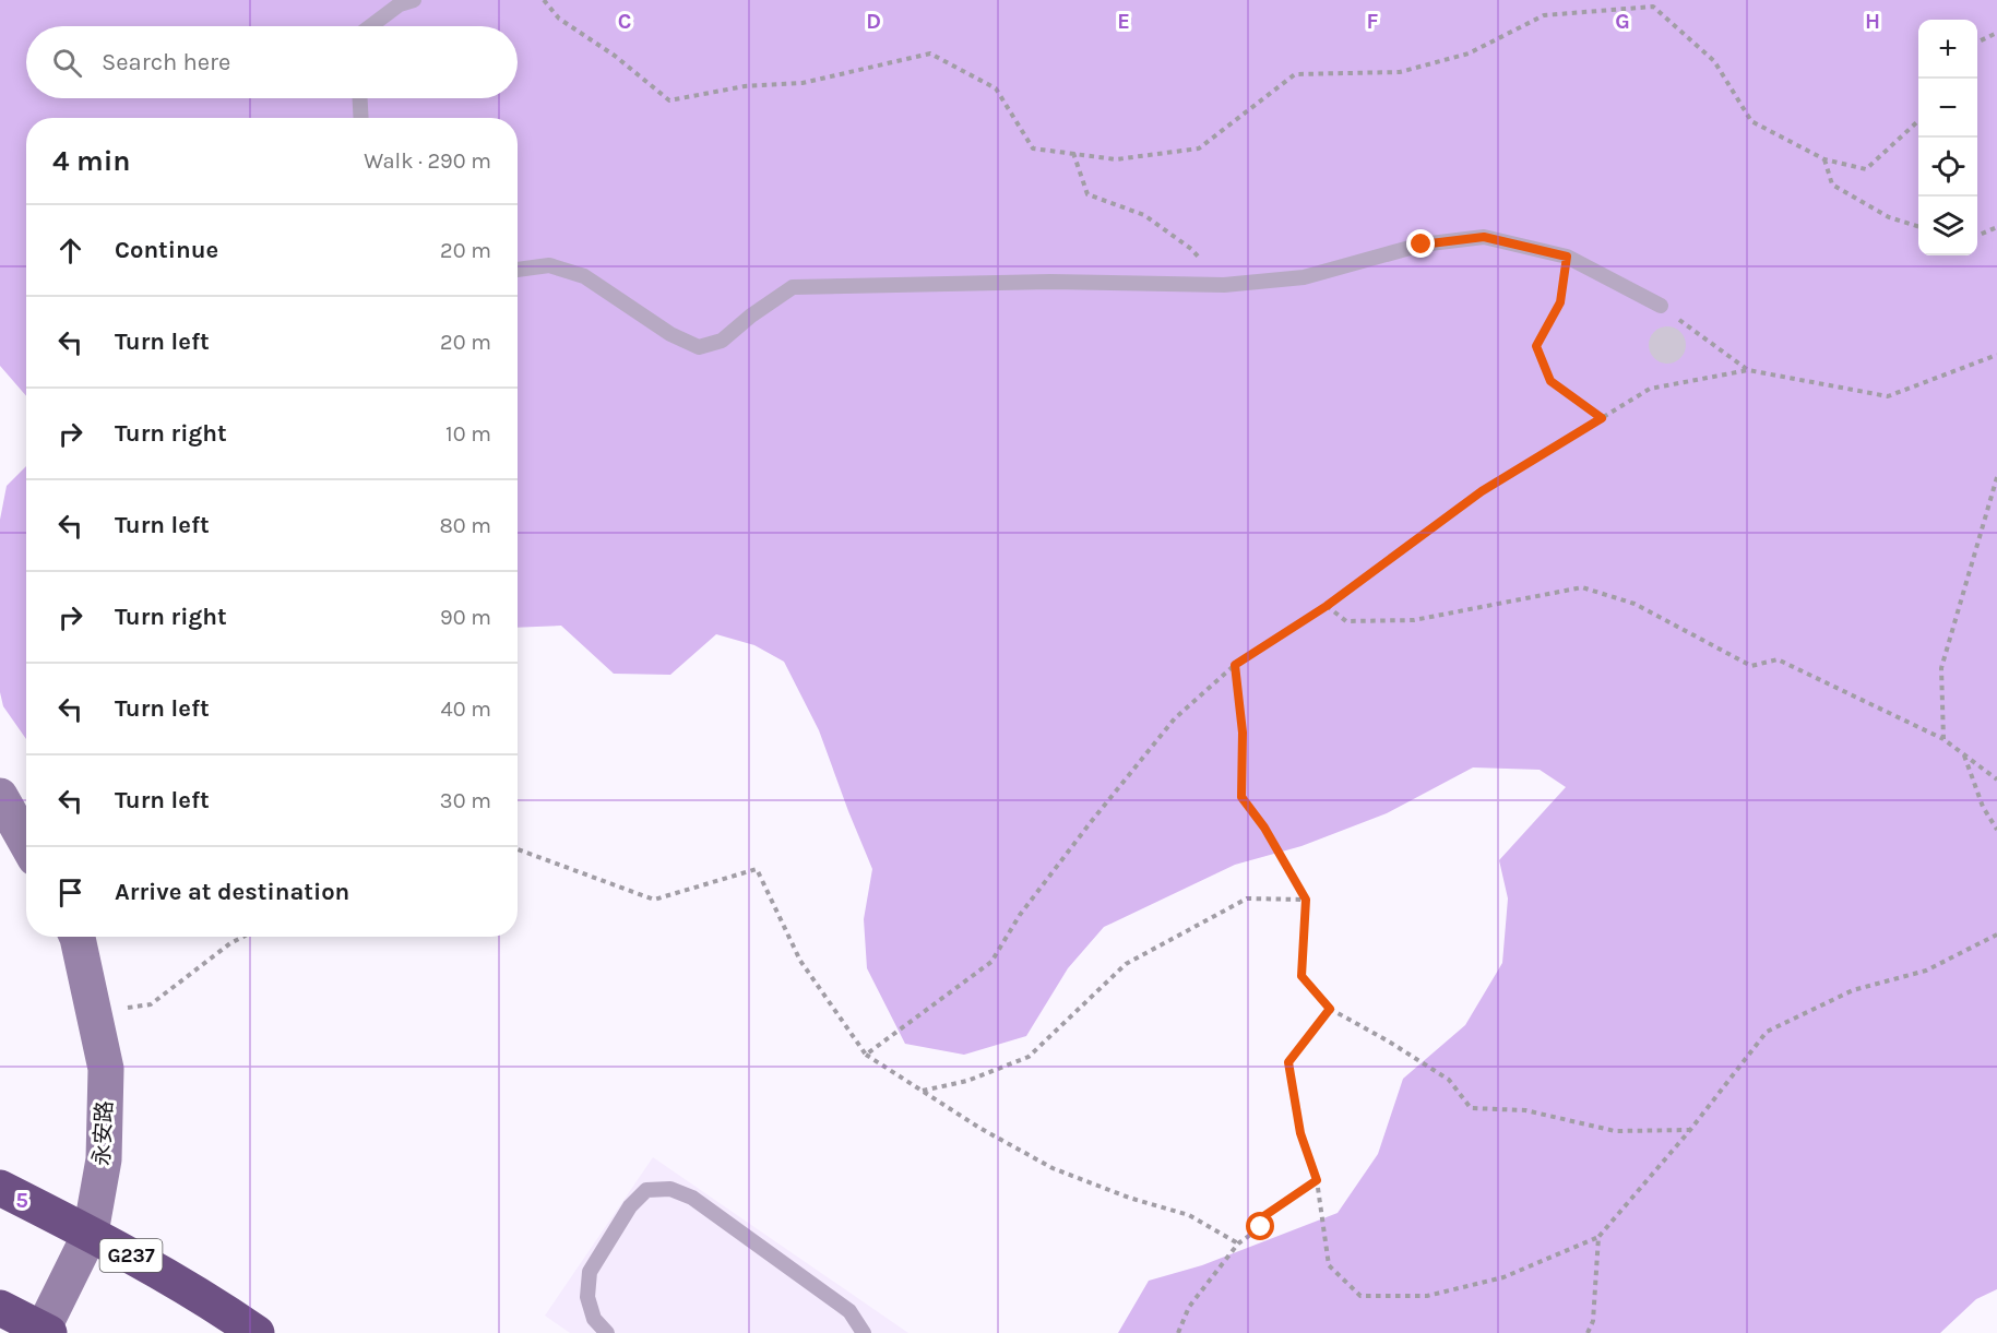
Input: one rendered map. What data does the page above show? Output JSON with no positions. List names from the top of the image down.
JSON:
{
  "streets": {
    "highway": ["G237"],
    "street": ["永安路"]
  },
  "crossings": [
    ["永安路", "G237"]
  ],
  "page": {
    "map_buttons": ["+", "−"],
    "search": "Search here",
    "heading": ["4 min", "Walk · 290 m"],
    "list": [
      ["Continue", "20 m"],
      ["Turn left", "20 m"],
      ["Turn right", "10 m"],
      ["Turn left", "80 m"],
      ["Turn right", "90 m"],
      ["Turn left", "40 m"],
      ["Turn left", "30 m"],
      "Arrive at destination"
    ]
  },
  "grid": {
    "columns": [
      "C",
      "D",
      "E",
      "F",
      "G",
      "H"
    ],
    "rows": ["5"]
  }
}
